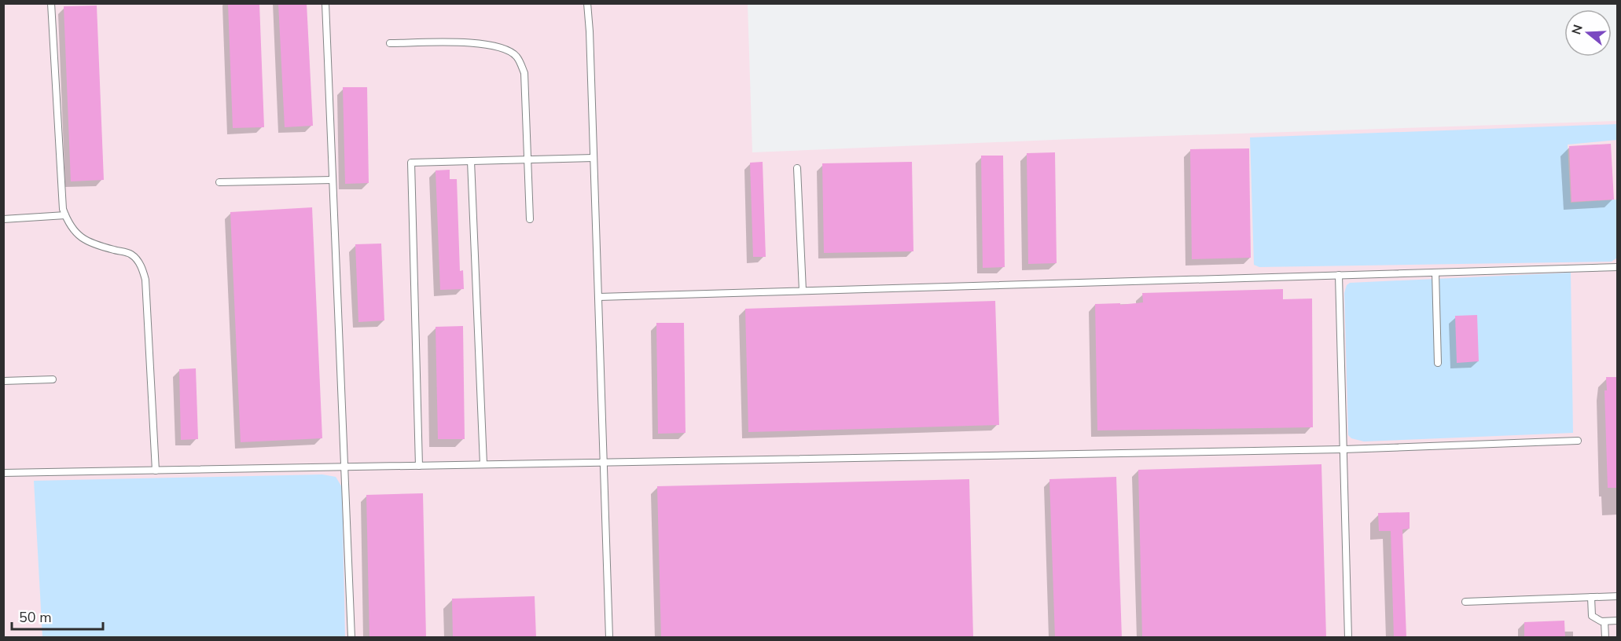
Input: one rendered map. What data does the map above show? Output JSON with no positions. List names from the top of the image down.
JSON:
{
  "scale_bar": "50 m",
  "north": "left"
}
